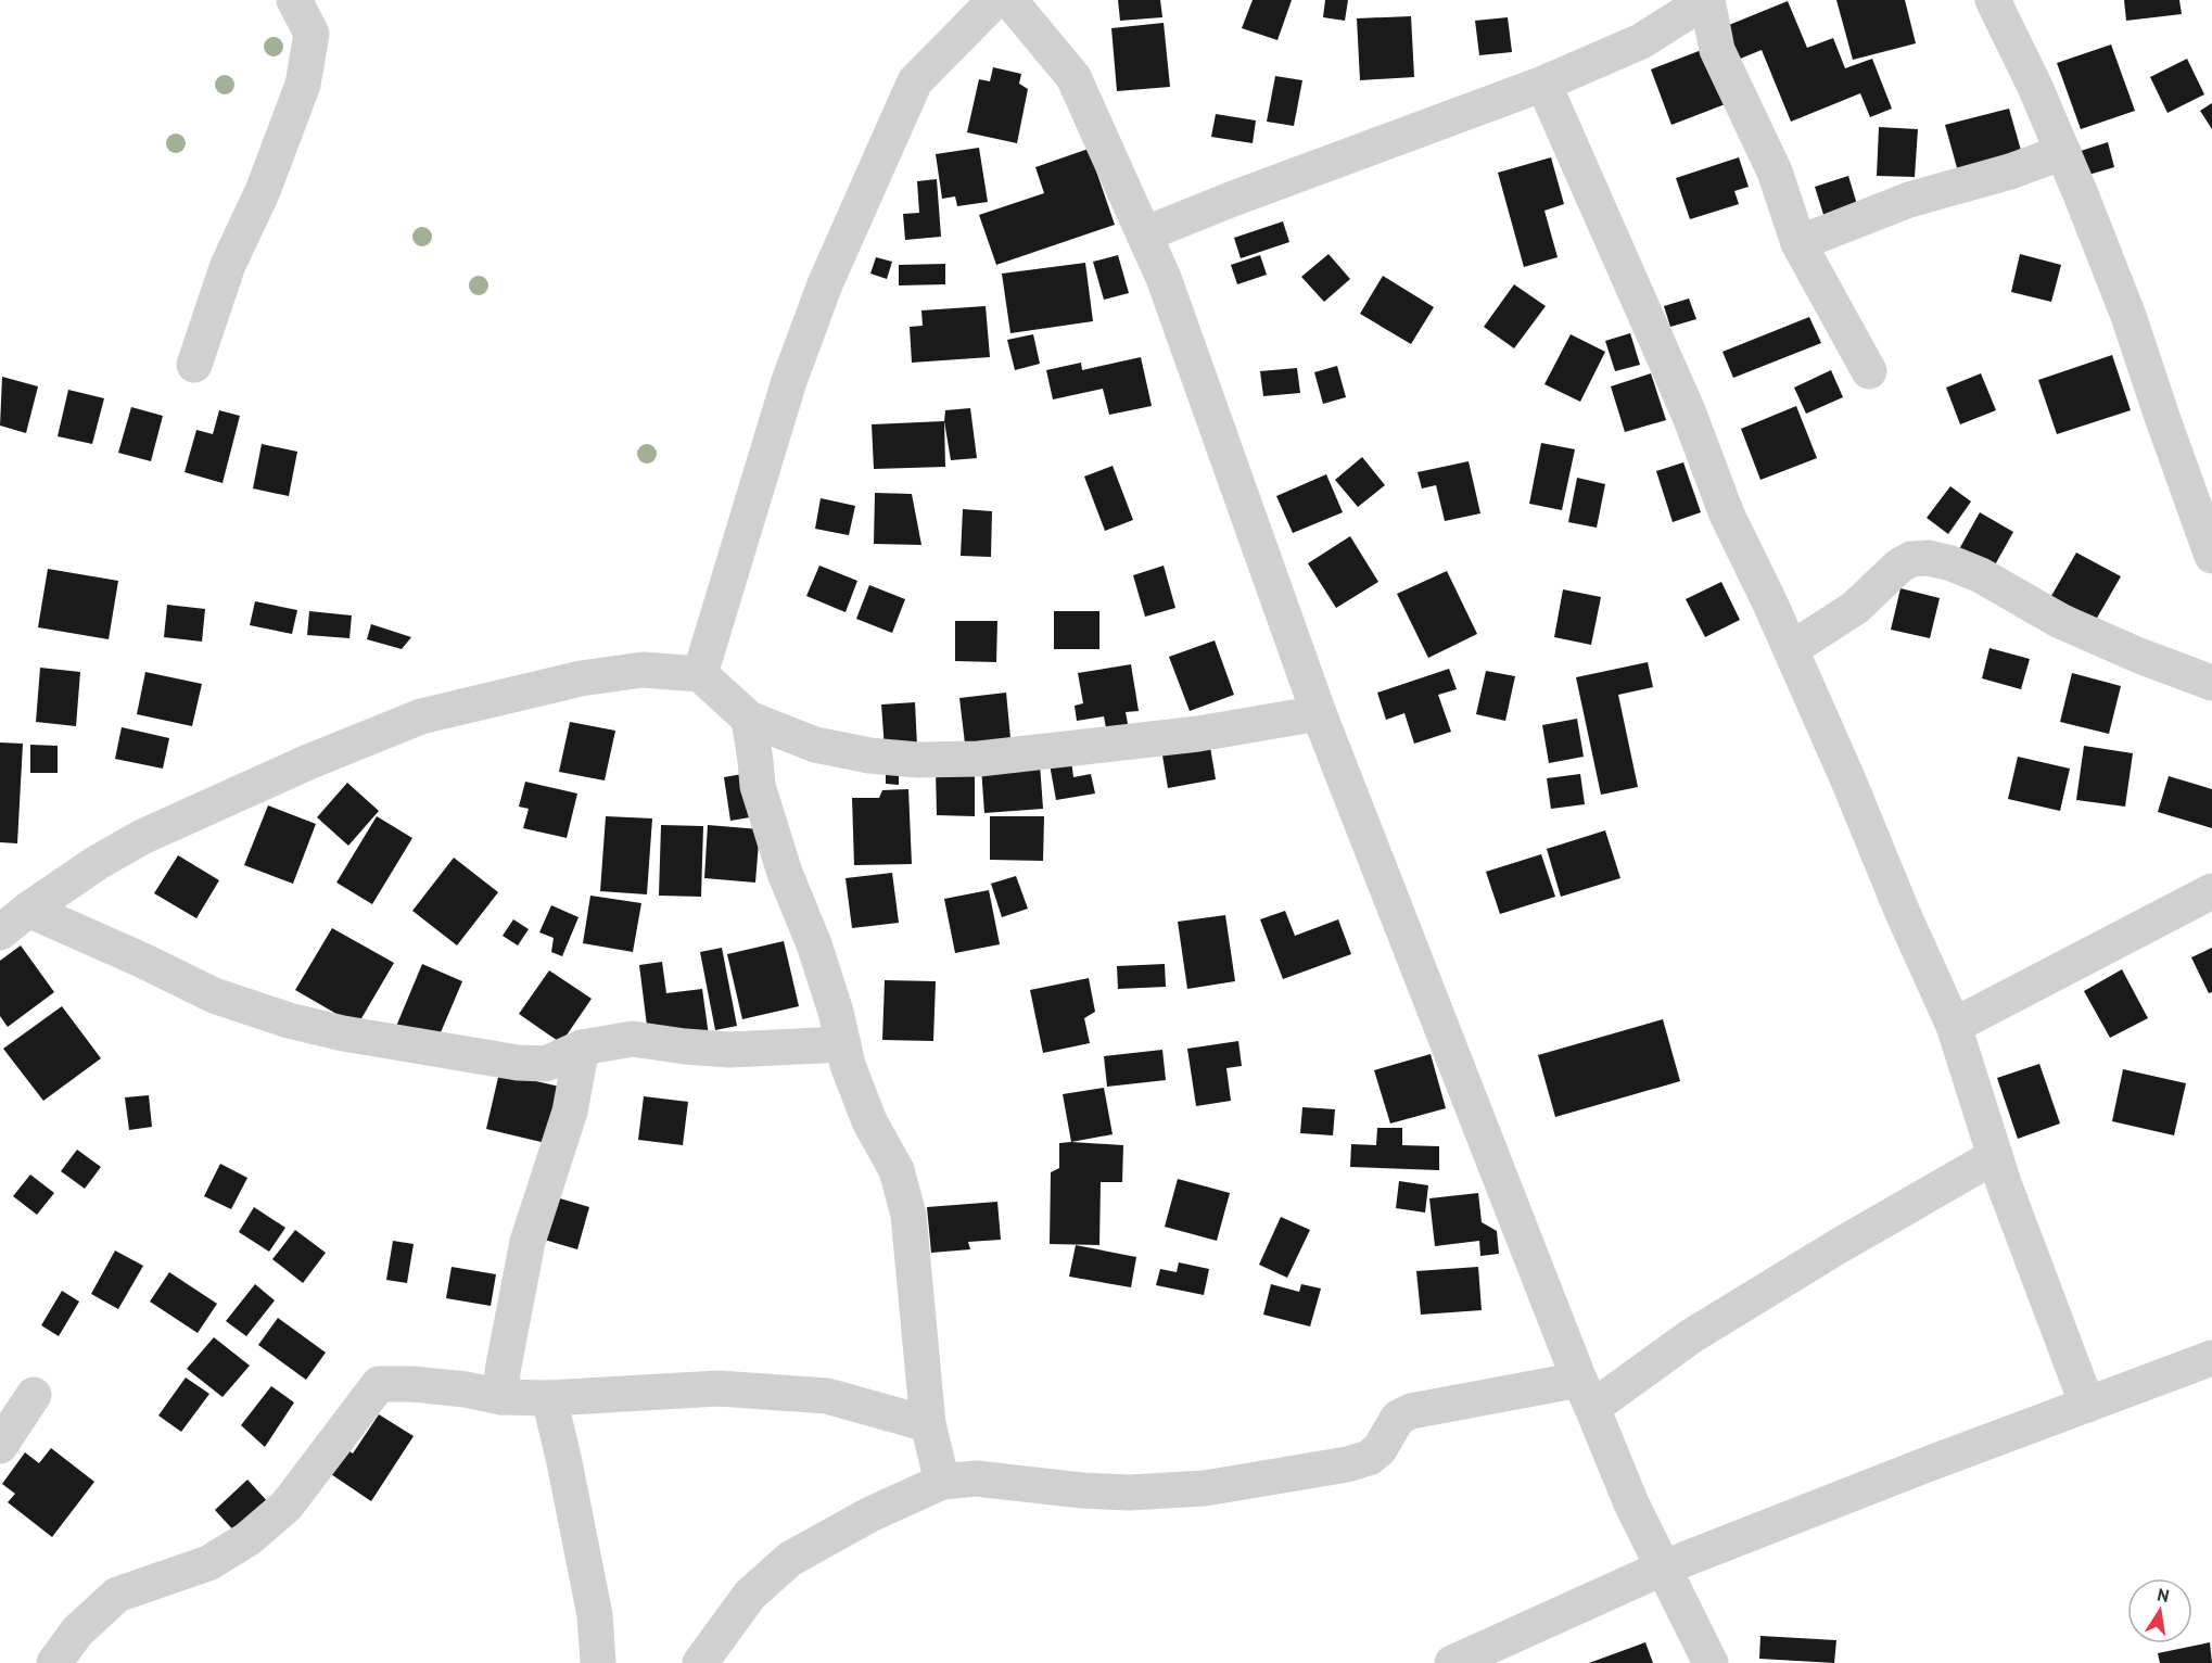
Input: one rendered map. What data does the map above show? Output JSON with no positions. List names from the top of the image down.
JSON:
{
  "north": "top"
}
